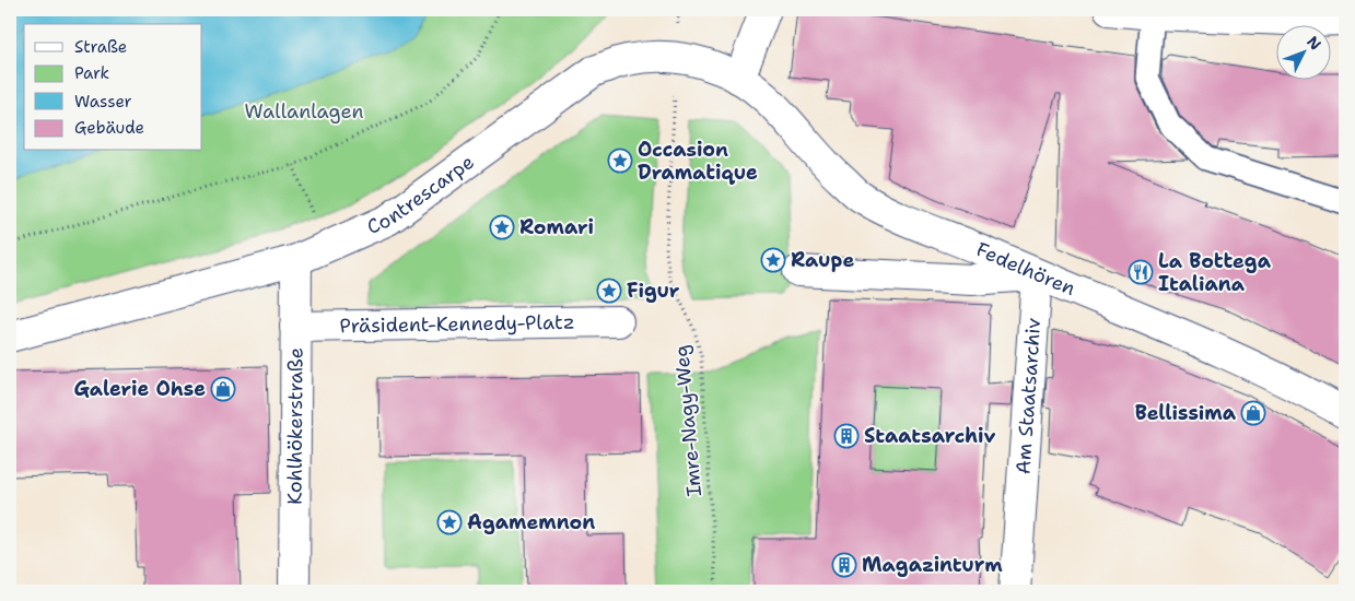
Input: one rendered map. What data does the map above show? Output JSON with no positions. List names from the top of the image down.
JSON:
{
  "streets": {
    "street": [
      "Contrescarpe",
      "Fedelhören",
      "Präsident-Kennedy-Platz",
      "Am Staatsarchiv",
      "Kohlhökerstraße"
    ],
    "path": ["Imre-Nagy-Weg"]
  },
  "crossings": [
    ["Contrescarpe", "Fedelhören"],
    ["Contrescarpe", "Imre-Nagy-Weg"],
    ["Contrescarpe", "Kohlhökerstraße"],
    ["Fedelhören", "Am Staatsarchiv"],
    ["Präsident-Kennedy-Platz", "Kohlhökerstraße"]
  ],
  "parks": ["Wallanlagen"],
  "places": {
    "place": [
      "Occasion Dramatique",
      "Romari",
      "Raupe",
      "Figur",
      "Agamemnon"
    ],
    "restaurant": ["La Bottega Italiana"],
    "shop": ["Galerie Ohse", "Bellissima"],
    "building": ["Staatsarchiv", "Magazinturm"]
  },
  "legend": [
    "Straße",
    "Park",
    "Wasser",
    "Gebäude"
  ],
  "north": "top right"
}
